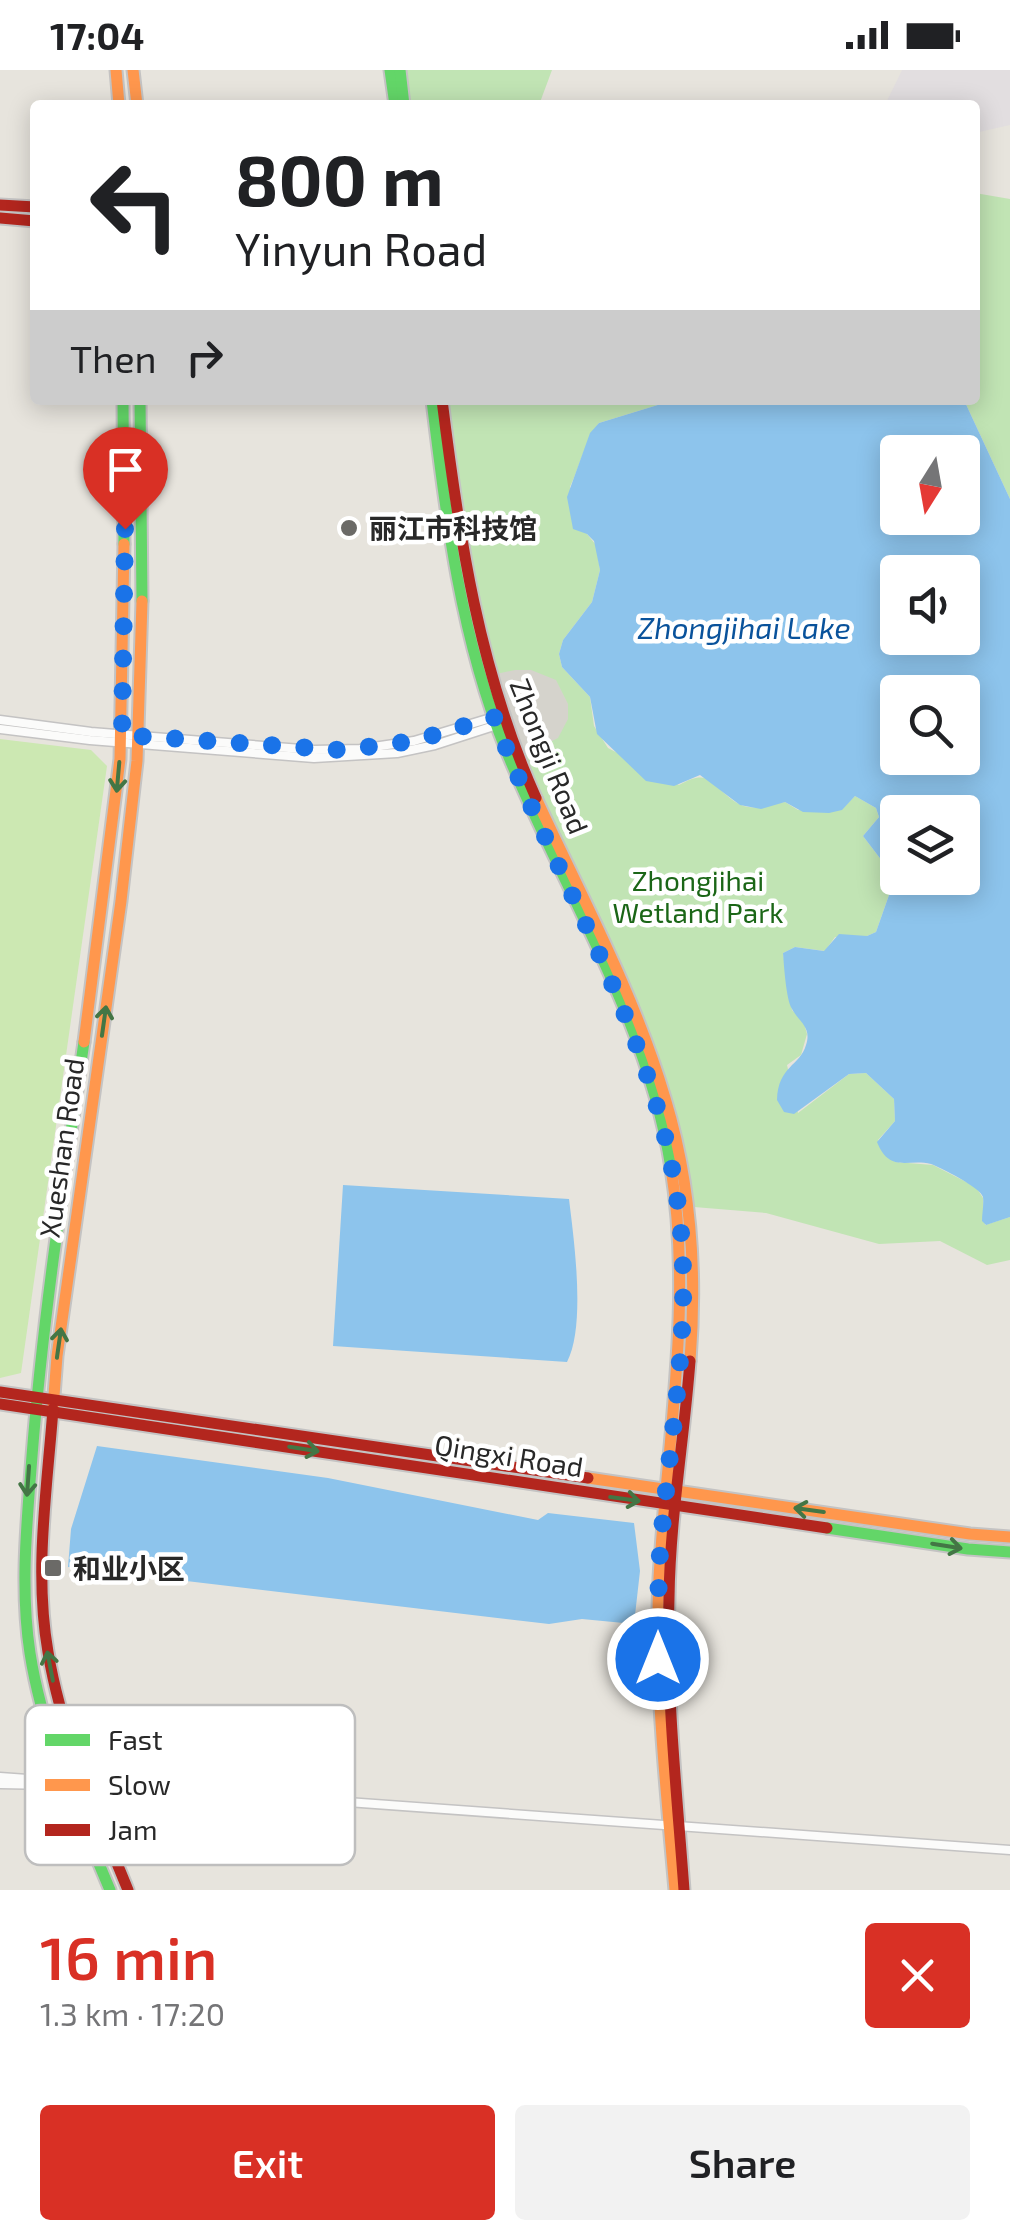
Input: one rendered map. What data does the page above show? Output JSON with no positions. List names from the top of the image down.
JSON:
{
  "streets": {
    "street": ["Zhongji Road", "Xueshan Road", "Qingxi Road"]
  },
  "crossings": [
    ["Zhongji Road", "Qingxi Road"],
    ["Xueshan Road", "Qingxi Road"]
  ],
  "water": ["Zhongjihai Lake"],
  "parks": ["Zhongjihai Wetland Park"],
  "places": {
    "other": ["丽江市科技馆"],
    "transit": ["和业小区"]
  },
  "legend": ["Fast", "Slow", "Jam"],
  "north": "bottom",
  "page": {
    "status": "17:04",
    "turn": ["800 m", "Yinyun Road"],
    "then": "Then",
    "heading": ["16 min", "1.3 km · 17:20"],
    "buttons": ["Exit", "Share"]
  }
}
